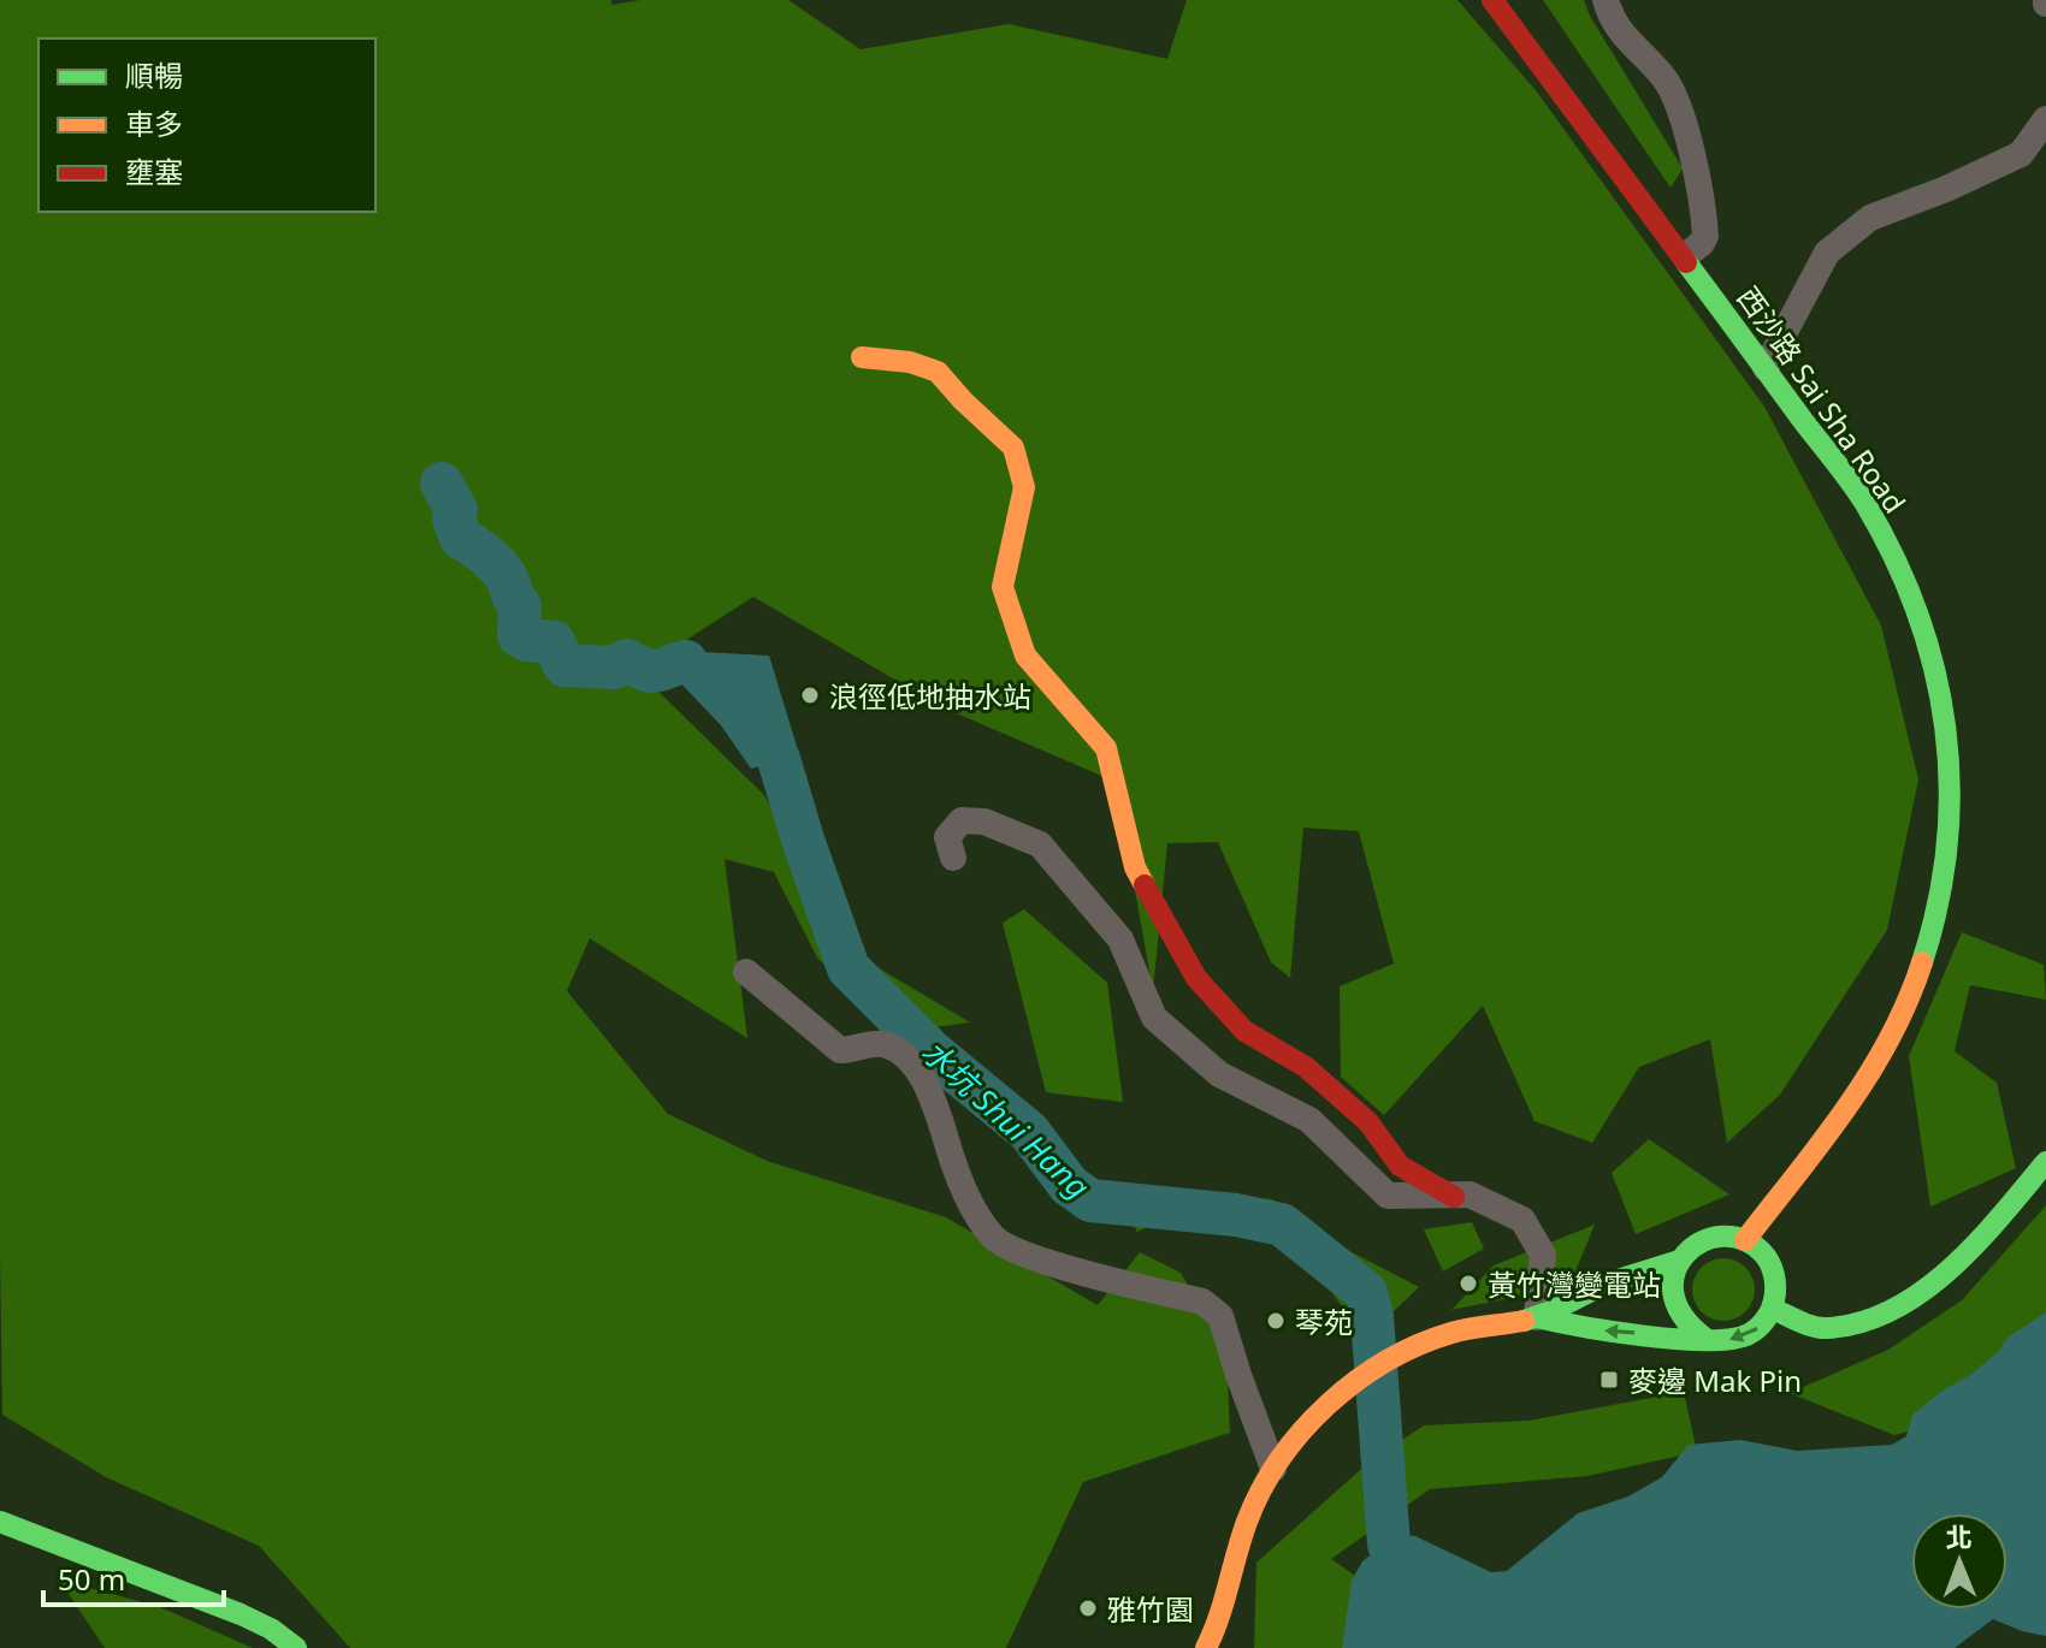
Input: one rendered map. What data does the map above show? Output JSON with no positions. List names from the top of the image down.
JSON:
{
  "streets": {
    "main road": ["西沙路 Sai Sha Road"]
  },
  "water": ["水坑 Shui Hang"],
  "places": {
    "other": [
      "浪徑低地抽水站",
      "黃竹灣變電站",
      "琴苑",
      "雅竹園"
    ],
    "transit": ["麥邊 Mak Pin"]
  },
  "legend": ["順暢", "車多", "壅塞"],
  "scale_bar": "50 m",
  "north": "top"
}
